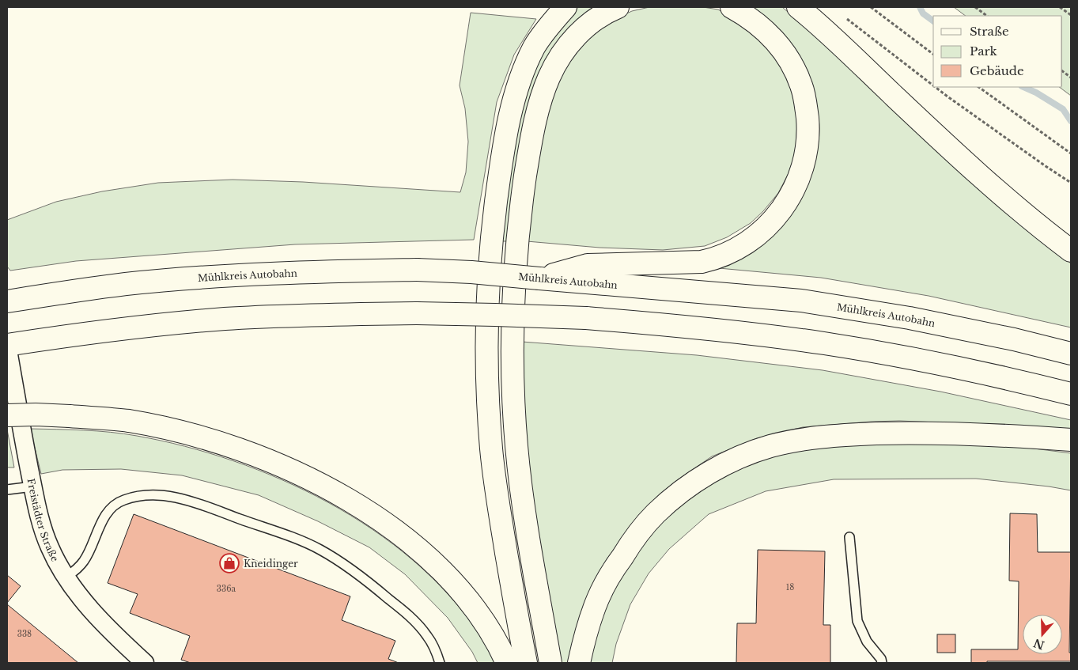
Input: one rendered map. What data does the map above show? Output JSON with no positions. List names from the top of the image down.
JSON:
{
  "streets": {
    "highway": ["Mühlkreis Autobahn"],
    "street": ["Freistädter Straße"]
  },
  "places": {
    "shop": ["Kneidinger"]
  },
  "house_numbers": ["18", "336a", "338"],
  "legend": ["Straße", "Park", "Gebäude"],
  "north": "bottom"
}
